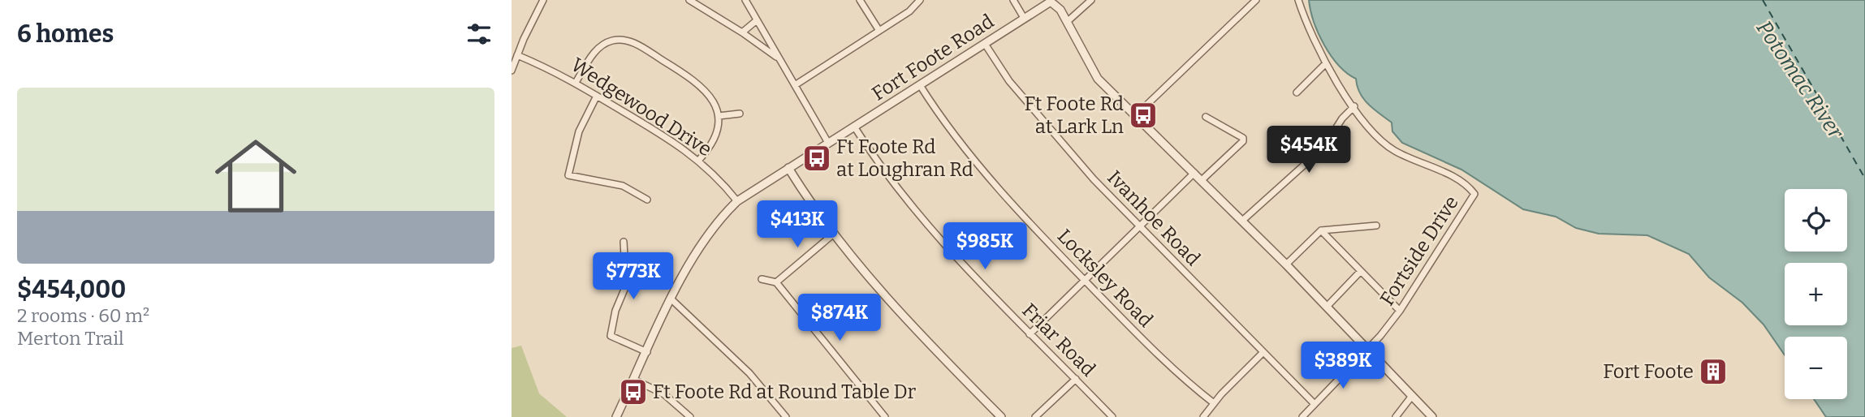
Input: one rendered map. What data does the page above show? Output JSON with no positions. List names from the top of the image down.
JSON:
{
  "streets": {
    "street": [
      "Fort Foote Road",
      "Wedgewood Drive",
      "Ivanhoe Road",
      "Fortside Drive",
      "Locksley Road",
      "Friar Road"
    ]
  },
  "crossings": [
    ["Fort Foote Road", "Wedgewood Drive"],
    ["Fort Foote Road", "Ivanhoe Road"],
    ["Fort Foote Road", "Fortside Drive"],
    ["Fort Foote Road", "Locksley Road"],
    ["Fort Foote Road", "Friar Road"],
    ["Ivanhoe Road", "Fortside Drive"]
  ],
  "water": ["Potomac River"],
  "places": {
    "bus stop": ["Ft Foote Rd at Lark Ln", "Ft Foote Rd at Loughran Rd", "Ft Foote Rd at Round Table Dr"],
    "building": ["Fort Foote"]
  },
  "page": {
    "heading": "6 homes",
    "list": [
      {
        "name": "$454,000",
        "note": "2 rooms · 60 m² · Merton Trail"
      }
    ],
    "price": [
      "$454K",
      "$413K",
      "$985K",
      "$773K",
      "$874K",
      "$389K"
    ],
    "map_buttons": ["+", "−"]
  }
}
